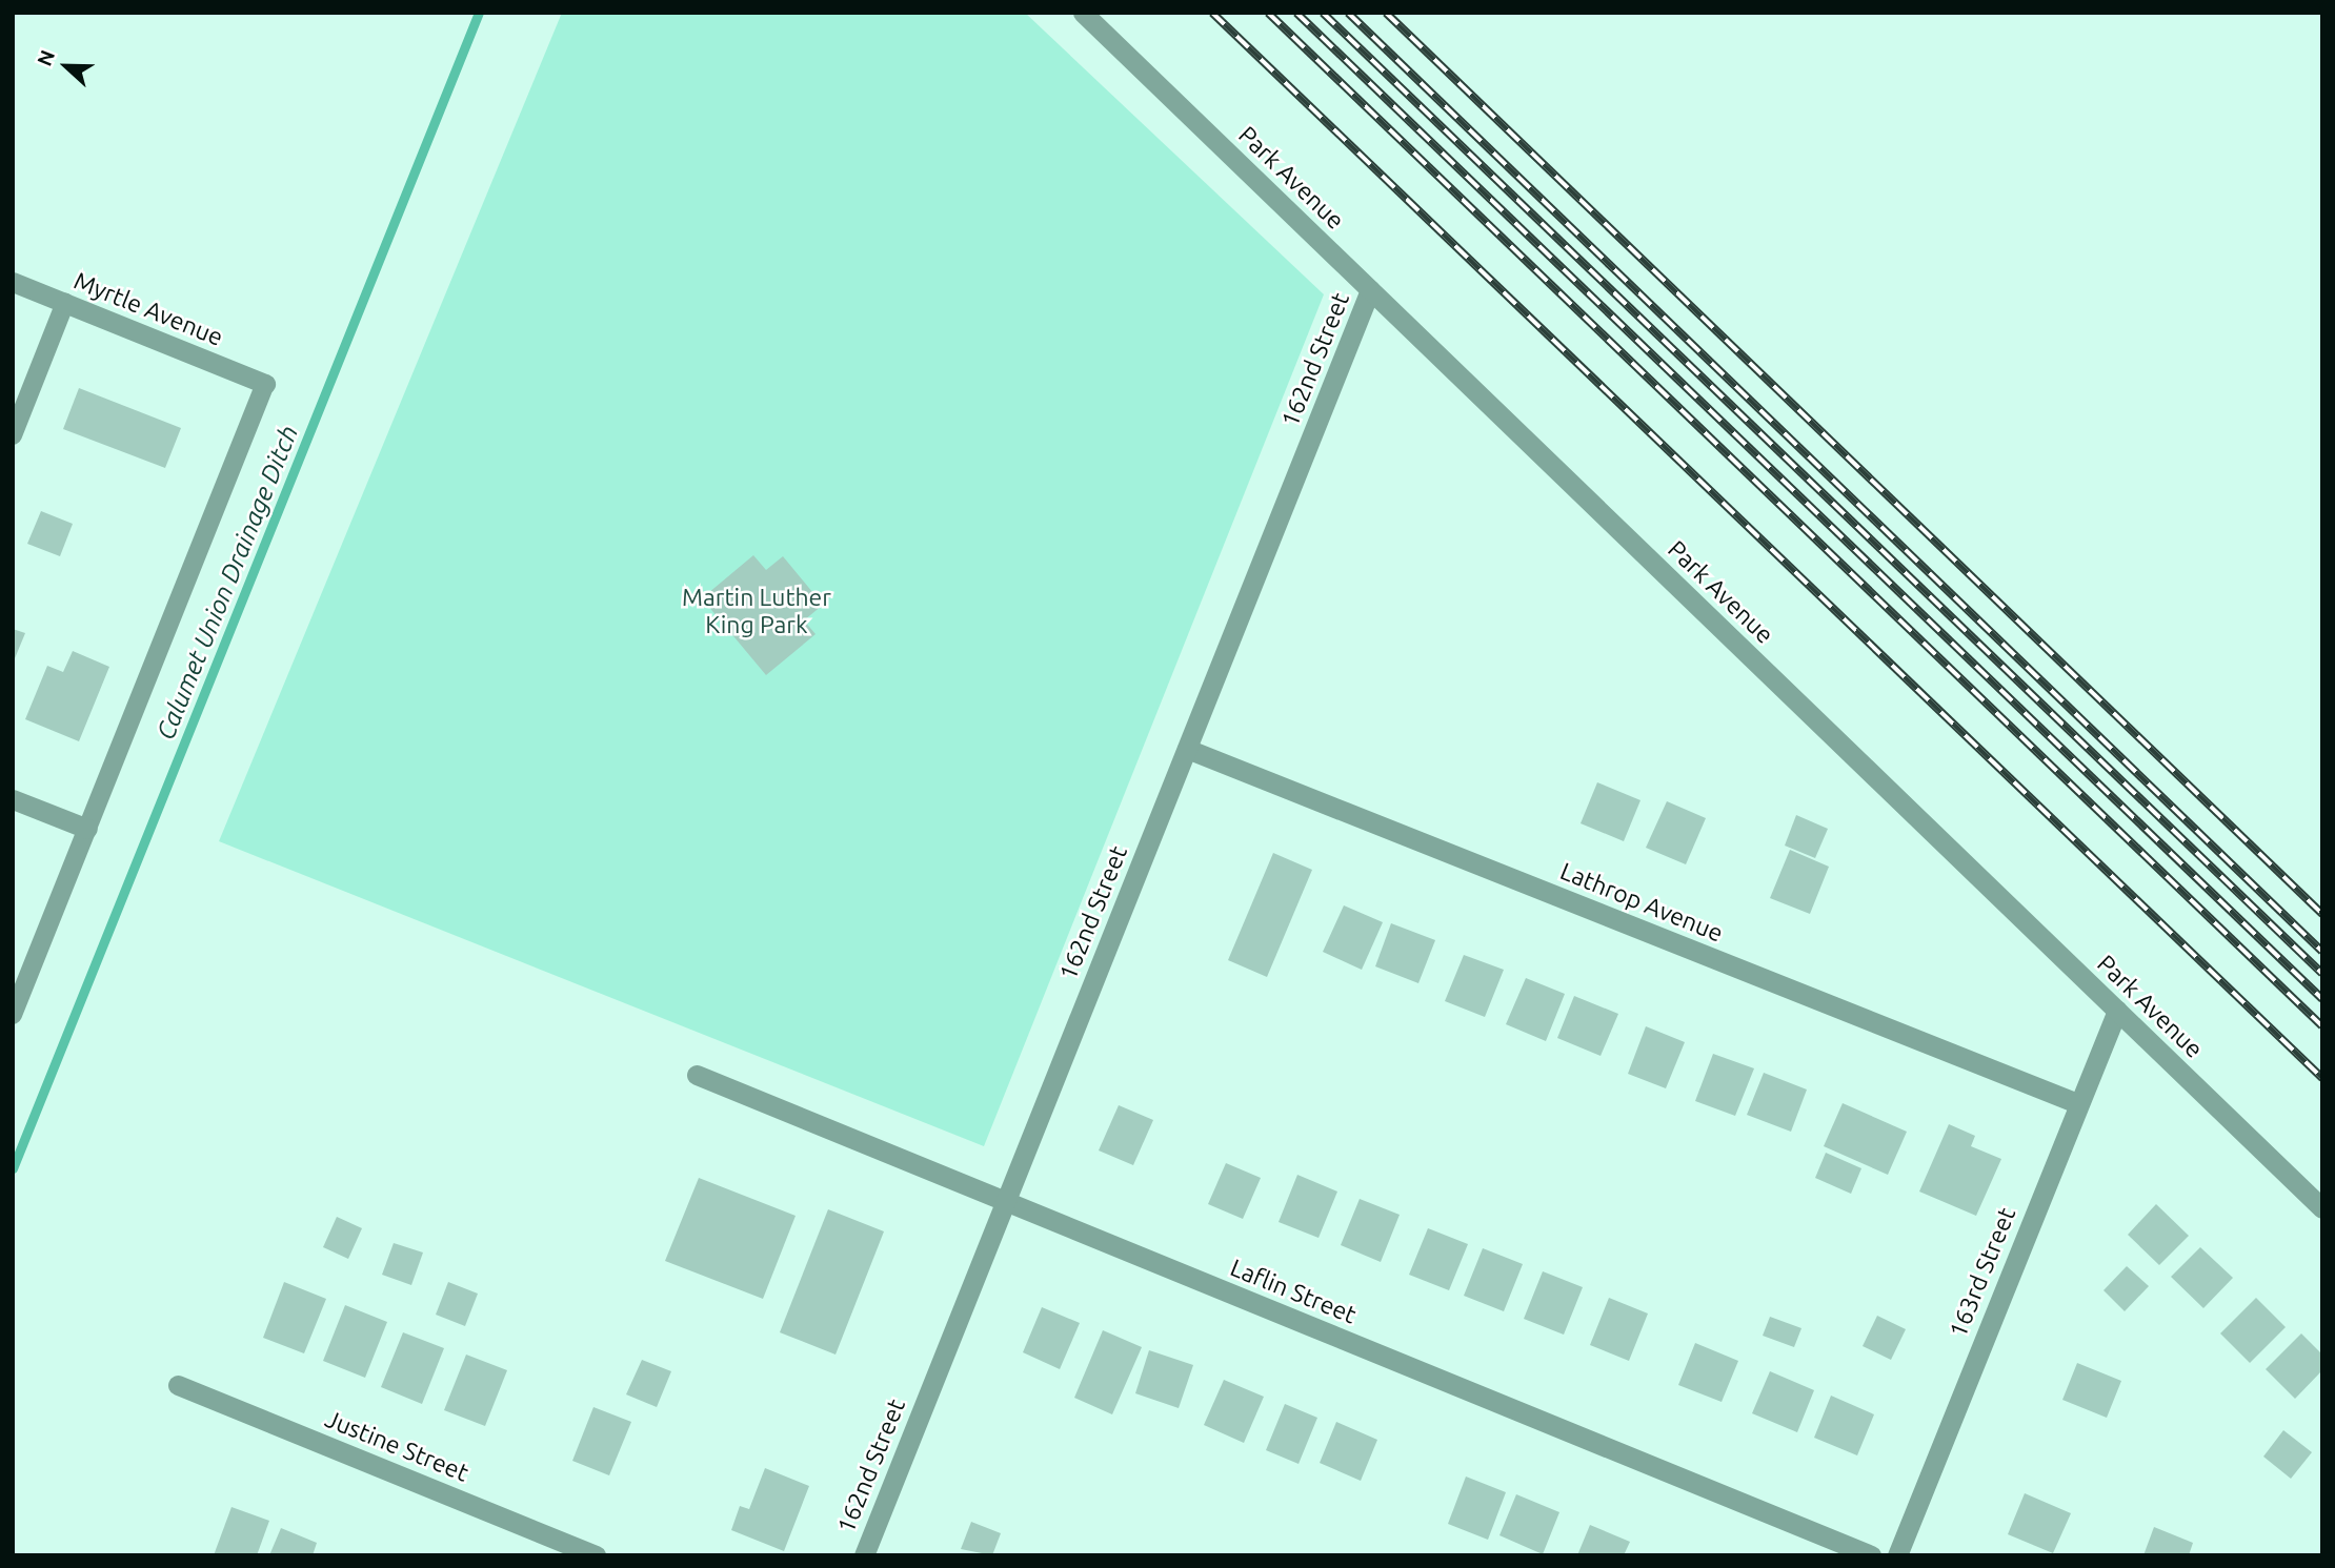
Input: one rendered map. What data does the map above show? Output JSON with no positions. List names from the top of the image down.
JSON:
{
  "streets": {
    "street": [
      "Park Avenue",
      "Myrtle Avenue",
      "162nd Street",
      "Lathrop Avenue",
      "163rd Street",
      "Laflin Street",
      "Justine Street"
    ]
  },
  "crossings": [
    ["Park Avenue", "162nd Street"],
    ["Park Avenue", "163rd Street"],
    ["162nd Street", "Lathrop Avenue"],
    ["162nd Street", "Laflin Street"],
    ["Lathrop Avenue", "163rd Street"]
  ],
  "water": ["Calumet Union Drainage Ditch"],
  "parks": ["Martin Luther King Park"],
  "north": "left"
}
